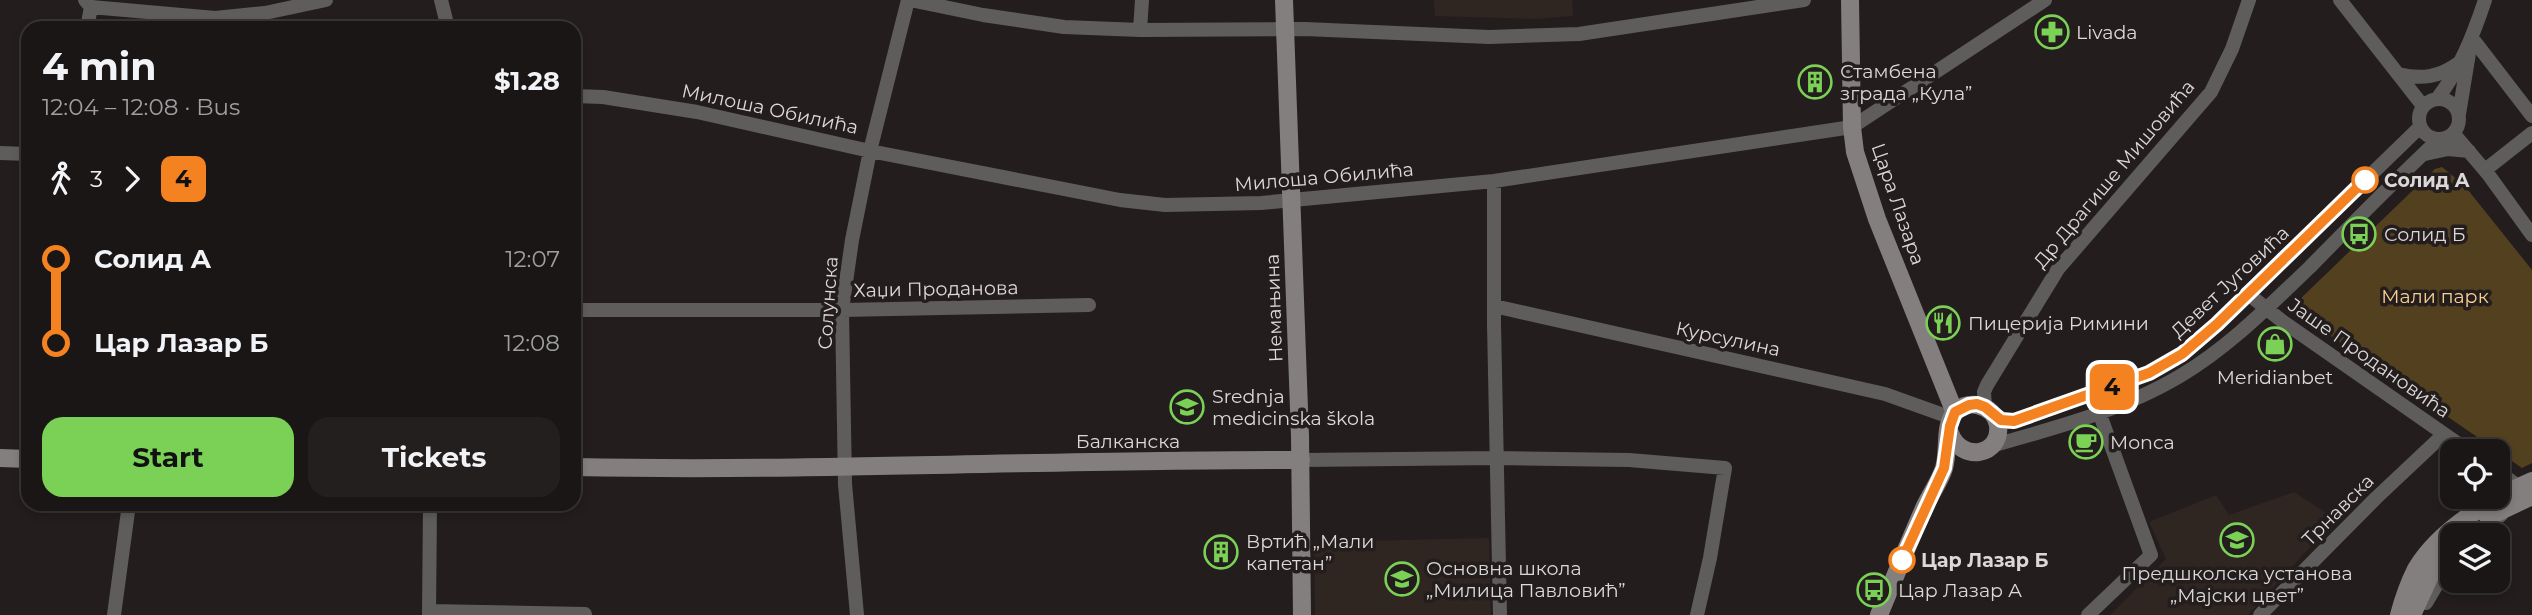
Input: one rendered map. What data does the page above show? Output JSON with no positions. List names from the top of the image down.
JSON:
{
  "streets": {
    "street": [
      "Милоша Обилића",
      "Др Драгише Мишовића",
      "Цара Лазара",
      "Девет Југовића",
      "Хаџи Проданова",
      "Солунска",
      "Немањина",
      "Курсулина",
      "Јаше Продановића",
      "Балканска",
      "Трнавска"
    ]
  },
  "crossings": [
    ["Милоша Обилића", "Цара Лазара"],
    ["Милоша Обилића", "Солунска"],
    ["Милоша Обилића", "Немањина"],
    ["Др Драгише Мишовића", "Цара Лазара"],
    ["Др Драгише Мишовића", "Девет Југовића"],
    ["Др Драгише Мишовића", "Курсулина"],
    ["Цара Лазара", "Девет Југовића"],
    ["Цара Лазара", "Курсулина"],
    ["Девет Југовића", "Курсулина"],
    ["Девет Југовића", "Јаше Продановића"],
    ["Хаџи Проданова", "Солунска"],
    ["Солунска", "Балканска"],
    ["Немањина", "Балканска"],
    ["Јаше Продановића", "Трнавска"]
  ],
  "parks": ["Мали парк"],
  "places": {
    "pharmacy": ["Livada"],
    "building": ["Стамбена зграда „Кула”", "Вртић „Мали капетан”"],
    "other": ["Солид А", "Цар Лазар Б"],
    "bus stop": ["Солид Б", "Цар Лазар А"],
    "restaurant": ["Пицерија Римини"],
    "shop": ["Meridianbet"],
    "school or university": ["Srednja medicinska škola", "Предшколска установа „Мајски цвет”", "Основна школа „Милица Павловић”"],
    "cafe": ["Monca"]
  },
  "lines": ["bus line 4"],
  "page": {
    "on_map": "4",
    "heading": ["4 min", "12:04 – 12:08 · Bus", "$1.28"],
    "legs": ["3", "4"],
    "list": [
      {
        "name": "Солид А",
        "value": "12:07"
      },
      {
        "name": "Цар Лазар Б",
        "value": "12:08"
      }
    ],
    "buttons": ["Start", "Tickets"]
  }
}
